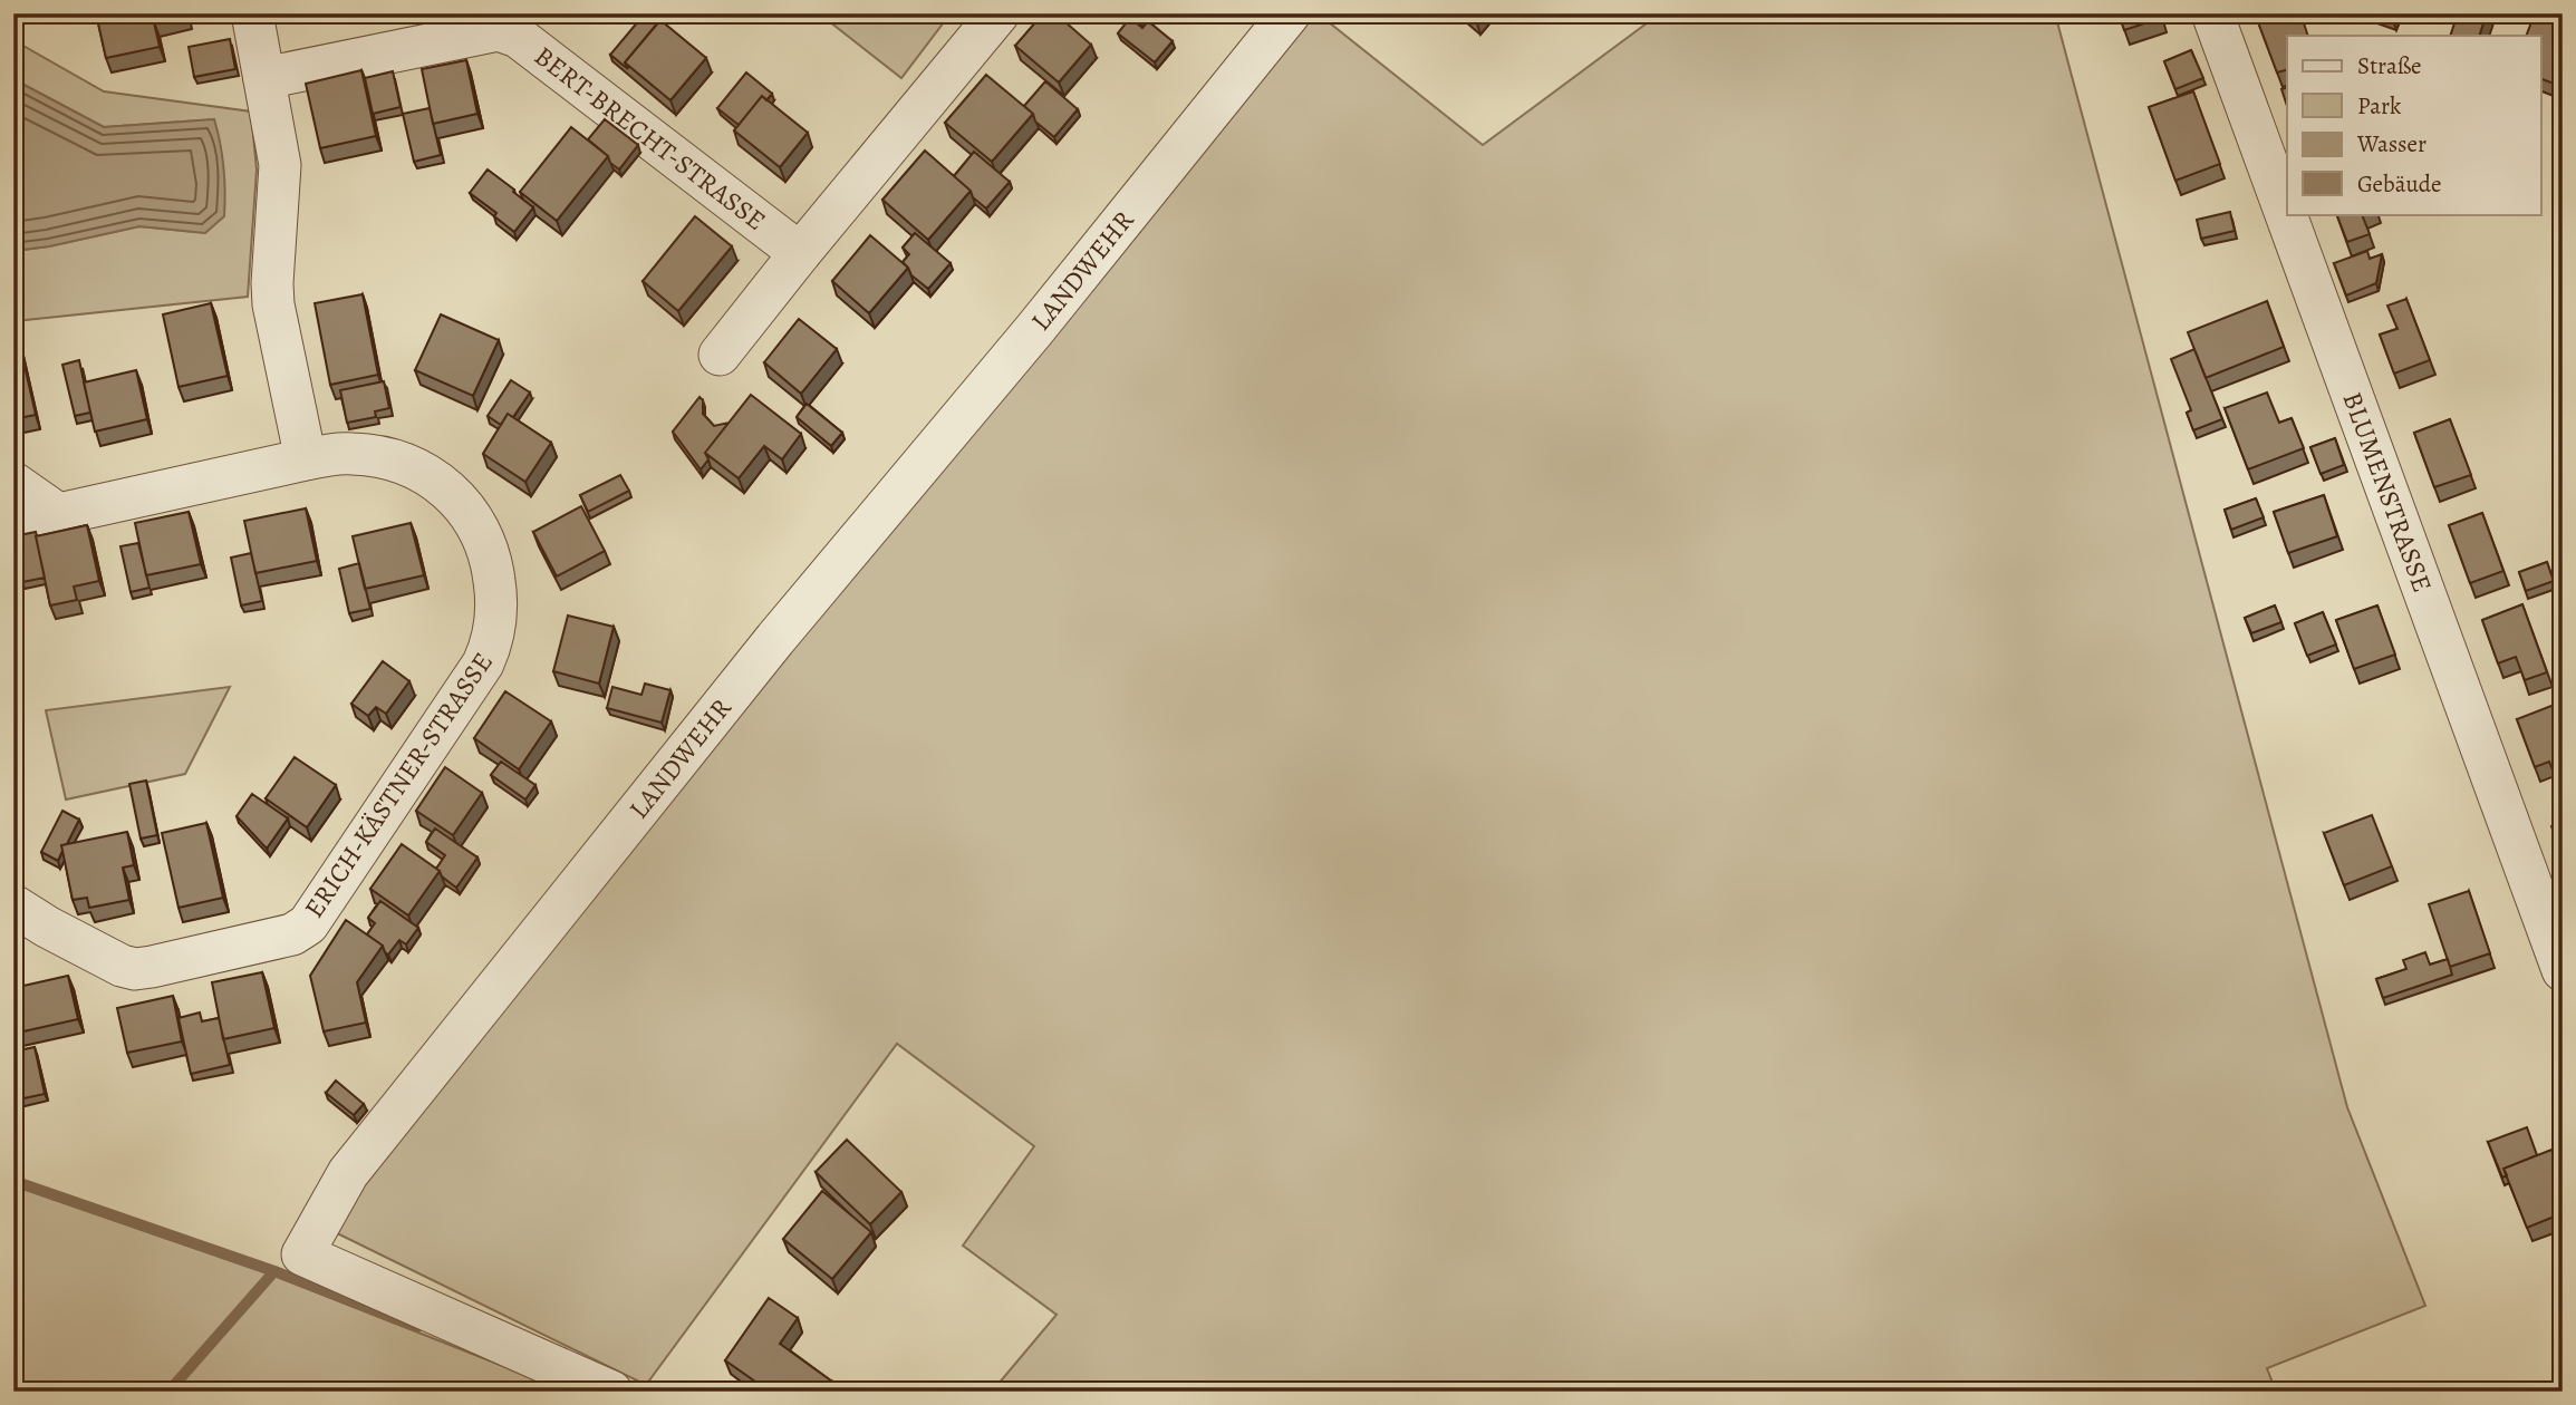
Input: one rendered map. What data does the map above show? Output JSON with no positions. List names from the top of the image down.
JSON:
{
  "streets": {
    "street": [
      "BERT-BRECHT-STRASSE",
      "LANDWEHR",
      "BLUMENSTRASSE",
      "ERICH-KÄSTNER-STRASSE"
    ]
  },
  "legend": [
    "Straße",
    "Park",
    "Wasser",
    "Gebäude"
  ]
}
